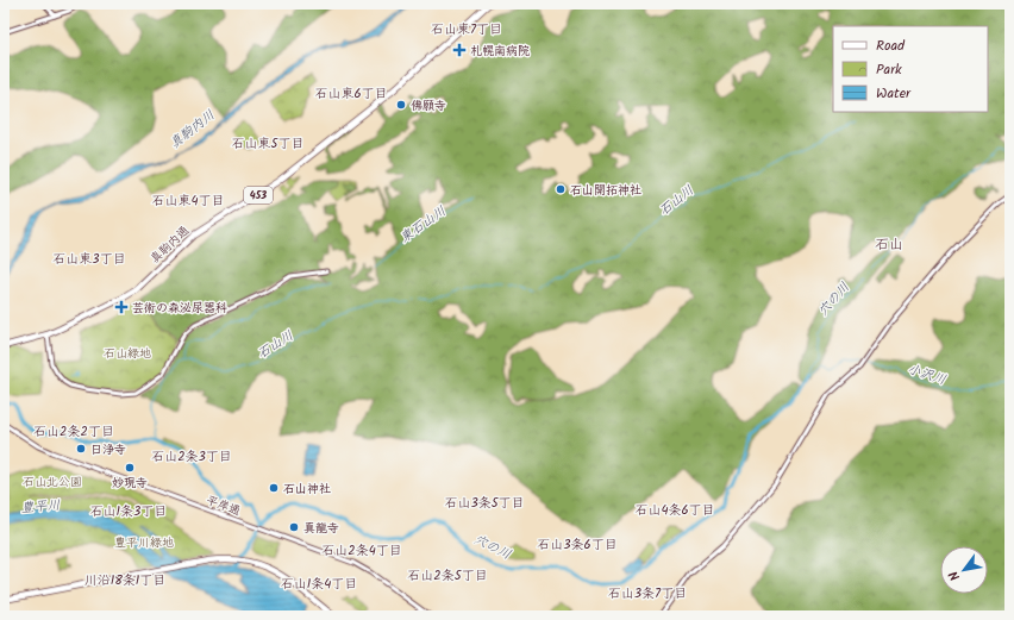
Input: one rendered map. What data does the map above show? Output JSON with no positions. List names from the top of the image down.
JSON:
{
  "streets": {
    "highway": ["453", "真駒内通"],
    "street": ["平岸通"]
  },
  "districts": [
    "石山東7丁目",
    "石山東6丁目",
    "石山東5丁目",
    "石山東4丁目",
    "石山",
    "石山東3丁目",
    "石山2条2丁目",
    "石山2条3丁目",
    "石山3条5丁目",
    "石山4条6丁目",
    "石山1条3丁目",
    "石山3条6丁目",
    "石山2条4丁目",
    "石山2条5丁目",
    "川沿18条1丁目",
    "石山1条4丁目",
    "石山3条7丁目"
  ],
  "water": [
    "真駒内川",
    "石山川",
    "東石山川",
    "穴の川",
    "小沢川",
    "豊平川"
  ],
  "parks": ["石山緑地", "石山北公園", "豊平川緑地"],
  "places": {
    "health": ["札幌南病院", "芸術の森泌尿器科"],
    "other": [
      "佛願寺",
      "石山開拓神社",
      "日浄寺",
      "妙現寺",
      "石山神社",
      "真龍寺"
    ]
  },
  "legend": ["Road", "Park", "Water"],
  "north": "bottom left"
}
